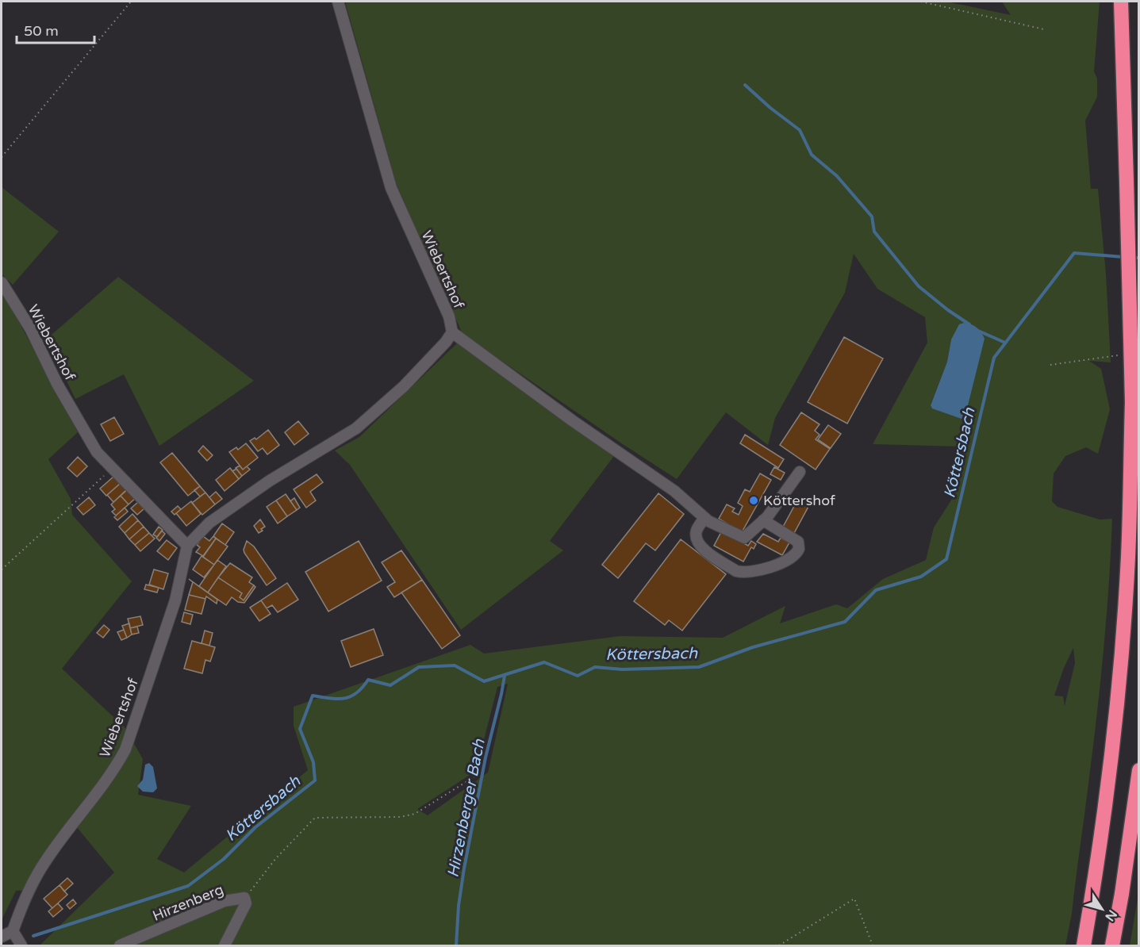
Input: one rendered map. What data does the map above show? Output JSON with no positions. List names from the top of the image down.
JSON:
{
  "streets": {
    "street": ["Wiebertshof", "Hirzenberg"]
  },
  "water": ["Köttersbach", "Hirzenberger Bach"],
  "places": ["Köttershof"],
  "scale_bar": "50 m",
  "north": "bottom right"
}
